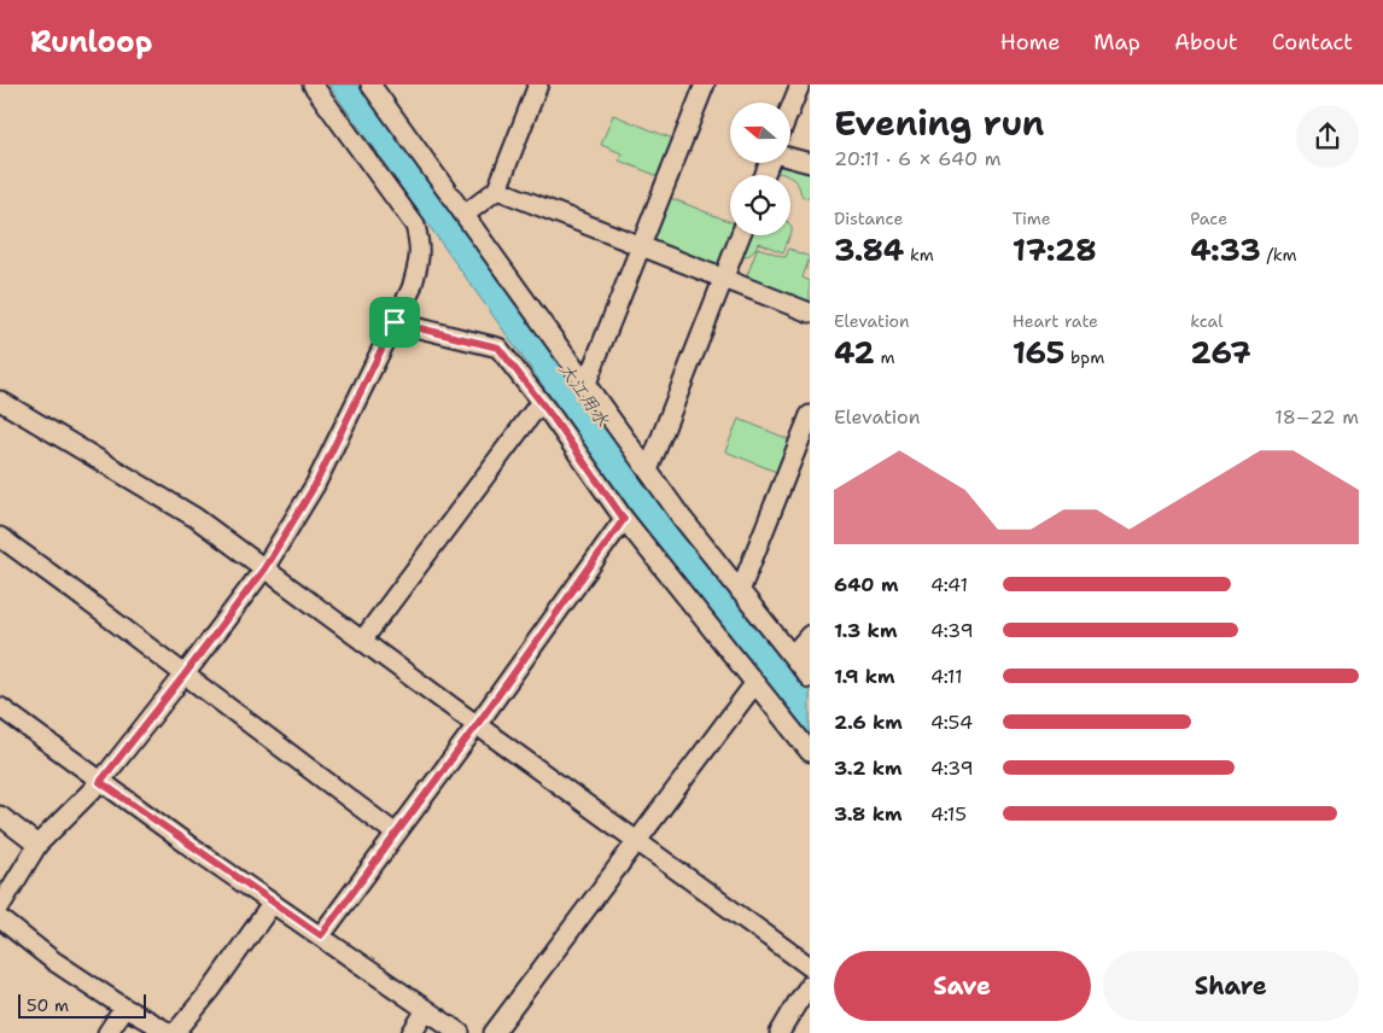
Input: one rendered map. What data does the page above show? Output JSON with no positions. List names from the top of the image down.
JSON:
{
  "water": ["大江用水"],
  "scale_bar": "50 m",
  "north": "left",
  "page": {
    "header": "Runloop",
    "nav": [
      "Home",
      "Map",
      "About",
      "Contact"
    ],
    "heading": ["Evening run", "20:11 · 6 × 640 m"],
    "stats": [
      ["Distance", "3.84 km"],
      ["Time", "17:28"],
      ["Pace", "4:33 /km"],
      ["Elevation", "42 m"],
      ["Heart rate", "165 bpm"],
      ["kcal", "267"]
    ],
    "chart": ["Elevation", "18–22 m"],
    "list": [
      {
        "name": "640 m",
        "note": "4:41"
      },
      {
        "name": "1.3 km",
        "note": "4:39"
      },
      {
        "name": "1.9 km",
        "note": "4:11"
      },
      {
        "name": "2.6 km",
        "note": "4:54"
      },
      {
        "name": "3.2 km",
        "note": "4:39"
      },
      {
        "name": "3.8 km",
        "note": "4:15"
      }
    ],
    "buttons": ["Save", "Share"],
    "scale": "50 m"
  }
}
